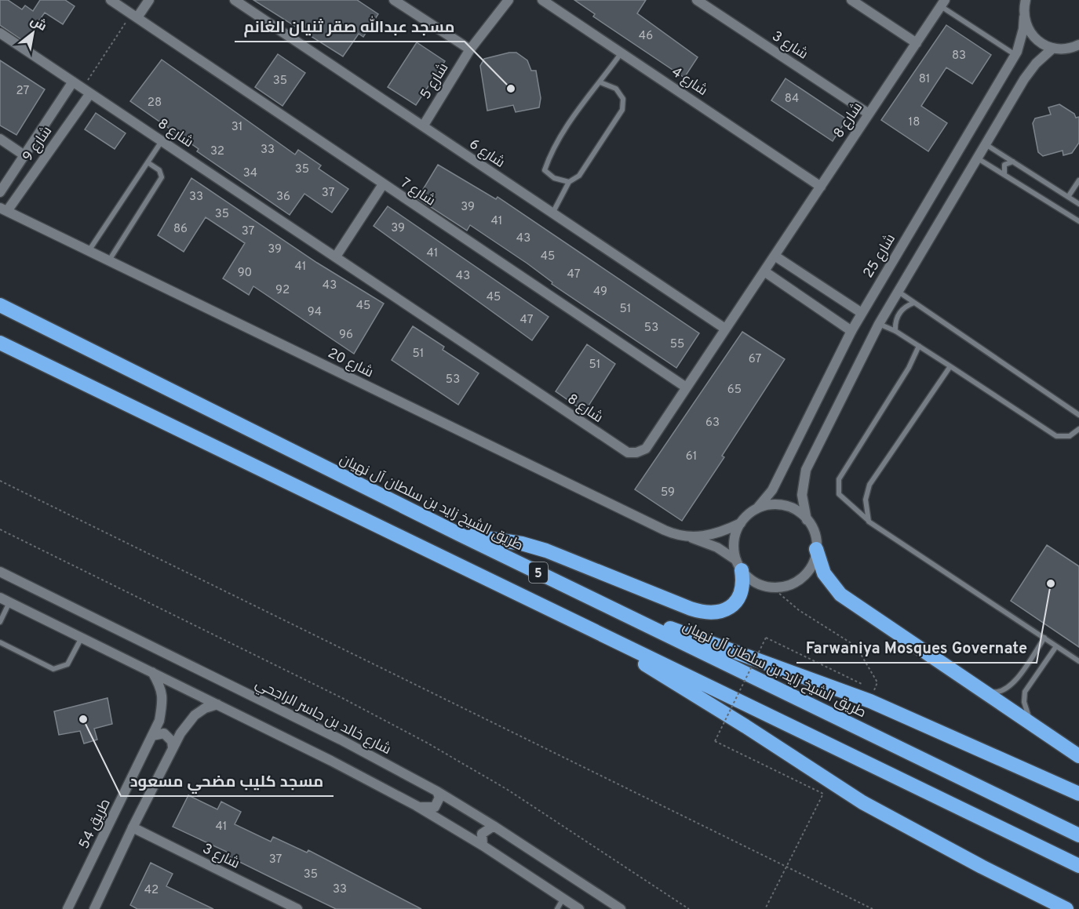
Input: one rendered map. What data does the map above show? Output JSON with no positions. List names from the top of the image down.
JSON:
{
  "streets": {
    "highway": ["طريق الشيخ زايد بن سلطان آل نهيان", "5"],
    "street": [
      "شارع 3",
      "شارع 5",
      "شارع 4",
      "شارع 8",
      "شارع 9",
      "شارع 6",
      "شارع 7",
      "شارع 25",
      "شارع 20",
      "شارع خالد بن جاسر الراجحي",
      "طريق 54"
    ]
  },
  "crossings": [
    ["شارع 3", "شارع 8"],
    ["شارع 5", "شارع 6"],
    ["شارع 4", "شارع 8"],
    ["شارع 8", "شارع 9"],
    ["شارع 8", "شارع 6"],
    ["شارع 8", "شارع 7"],
    ["شارع 9", "شارع 20"],
    ["شارع 25", "شارع 20"]
  ],
  "places": ["مسجد عبدالله صقر ثنيان الغانم", "Farwaniya Mosques Governate", "مسجد كليب مضحي مسعود"],
  "house_numbers": [
    "46",
    "83",
    "81",
    "35",
    "27",
    "84",
    "28",
    "18",
    "31",
    "33",
    "32",
    "35",
    "34",
    "37",
    "33",
    "36",
    "39",
    "35",
    "41",
    "39",
    "86",
    "37",
    "43",
    "39",
    "41",
    "45",
    "41",
    "90",
    "47",
    "43",
    "43",
    "92",
    "49",
    "45",
    "45",
    "51",
    "94",
    "47",
    "53",
    "96",
    "55",
    "51",
    "67",
    "51",
    "53",
    "65",
    "63",
    "61",
    "59",
    "41",
    "37",
    "35",
    "33",
    "42"
  ],
  "north": "top right"
}
